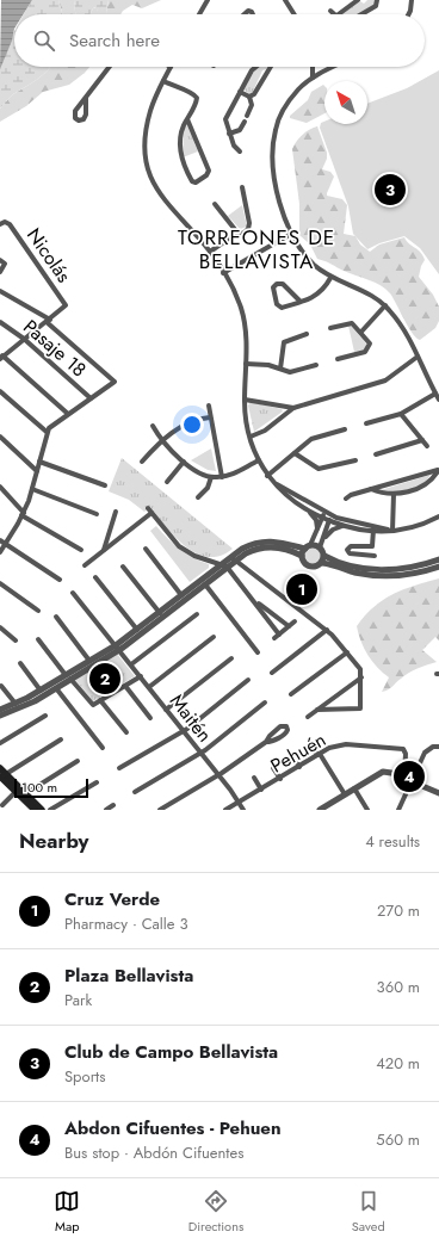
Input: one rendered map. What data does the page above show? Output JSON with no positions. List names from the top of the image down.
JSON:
{
  "streets": {
    "street": [
      "Nicolás",
      "Pasaje 18",
      "Maitén",
      "Pehuén"
    ]
  },
  "crossings": [
    ["Maitén", "Pehuén"]
  ],
  "districts": ["TORREONES DE BELLAVISTA"],
  "scale_bar": "100 m",
  "north": "top left",
  "page": {
    "search": "Search here",
    "pins": [
      "3",
      "1",
      "2",
      "4"
    ],
    "scale": "100 m",
    "heading": ["Nearby", "4 results"],
    "list": [
      {
        "mark": "1",
        "name": "Cruz Verde",
        "note": "Pharmacy · Calle 3",
        "value": "270 m"
      },
      {
        "mark": "2",
        "name": "Plaza Bellavista",
        "note": "Park",
        "value": "360 m"
      },
      {
        "mark": "3",
        "name": "Club de Campo Bellavista",
        "note": "Sports",
        "value": "420 m"
      },
      {
        "mark": "4",
        "name": "Abdon Cifuentes - Pehuen",
        "note": "Bus stop · Abdón Cifuentes",
        "value": "560 m"
      }
    ],
    "nav": ["Map", "Directions", "Saved"]
  }
}
